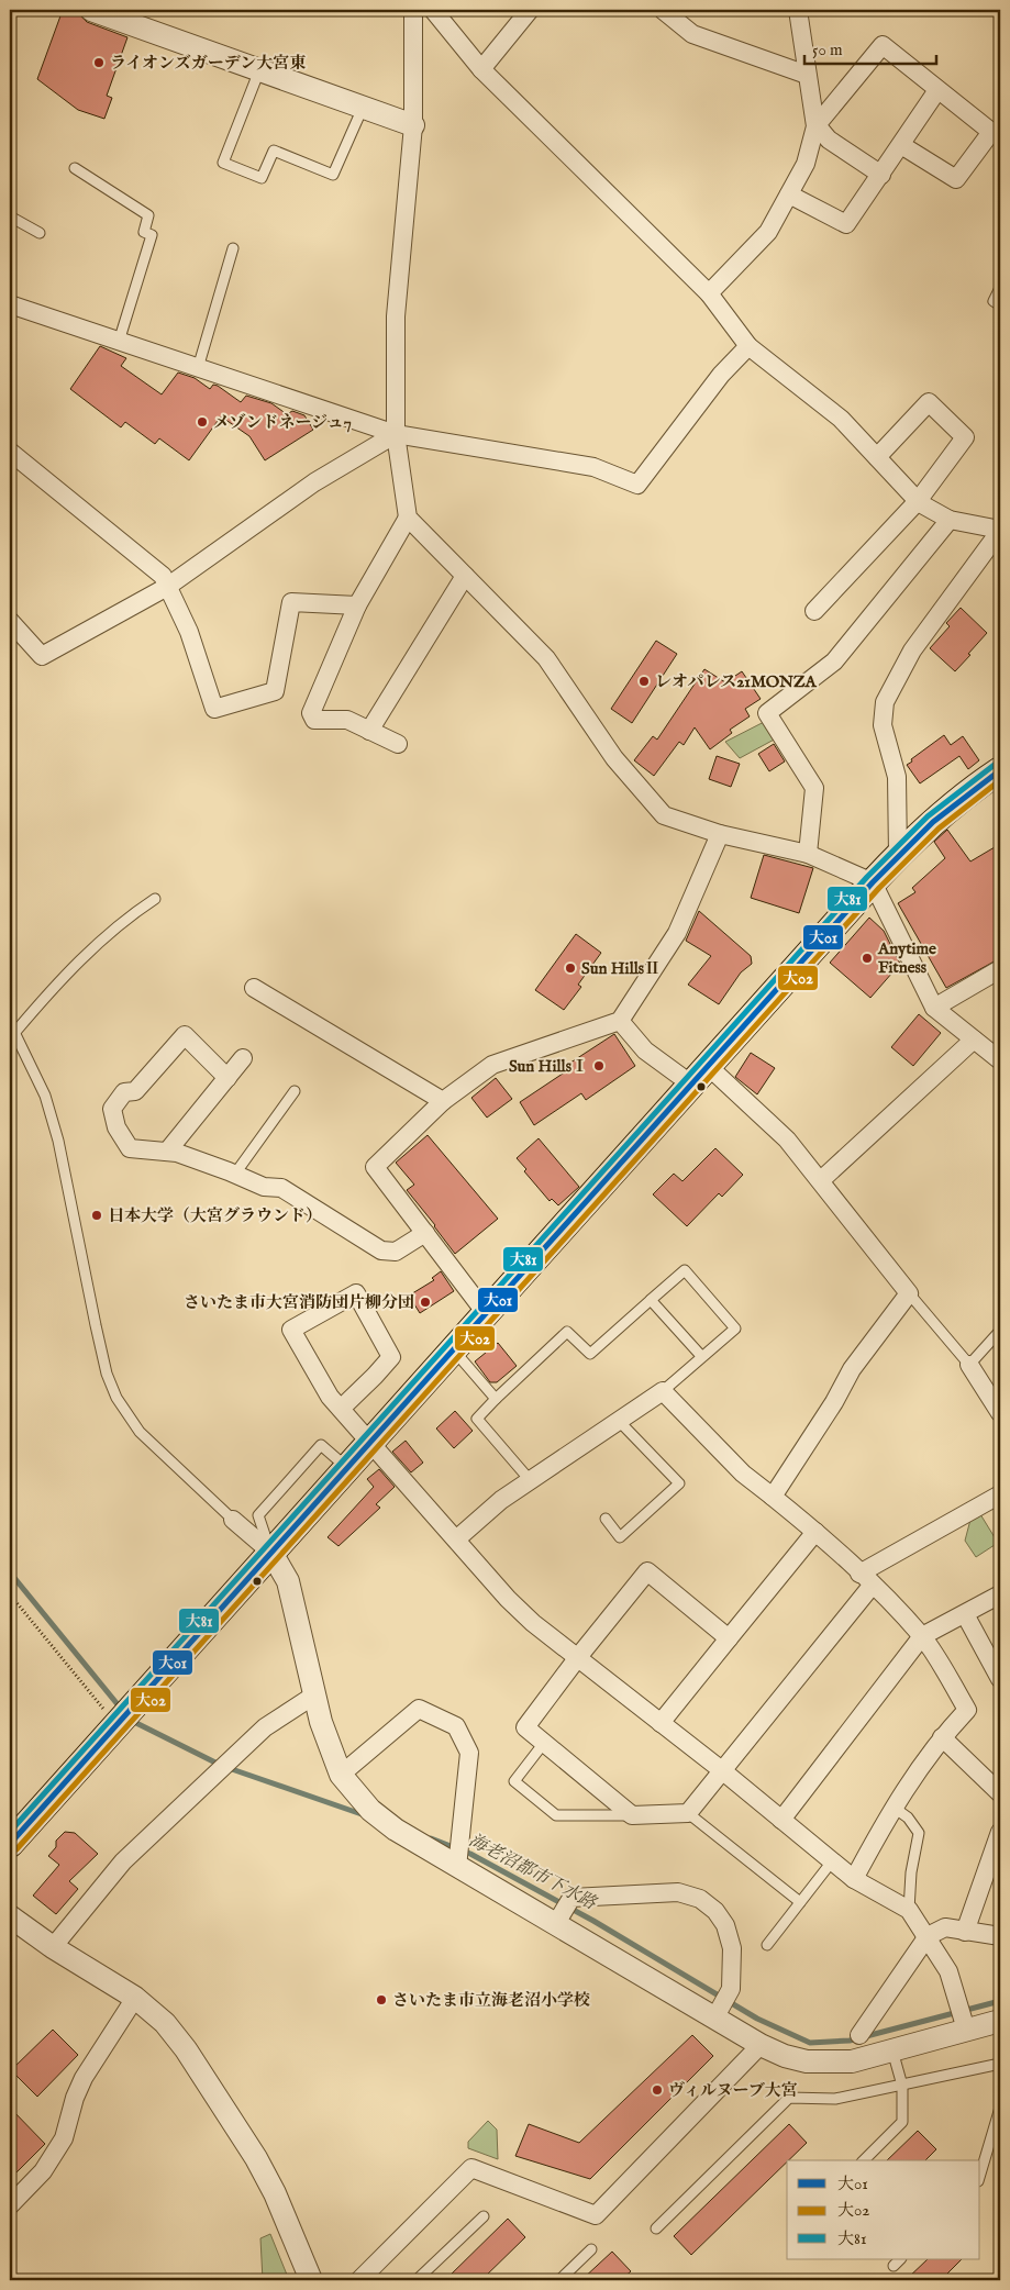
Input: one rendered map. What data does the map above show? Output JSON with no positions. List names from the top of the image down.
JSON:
{
  "water": ["海老沼都市下水路"],
  "places": [
    "ライオンズガーデン大宮東",
    "メゾンドネージュ7",
    "レオパレス21MONZA",
    "Anytime Fitness",
    "Sun HillsⅡ",
    "Sun HillsⅠ",
    "日本大学（大宮グラウンド）",
    "さいたま市大宮消防団片柳分団",
    "さいたま市立海老沼小学校",
    "ヴィルヌーブ大宮"
  ],
  "lines": ["transit line 大81", "transit line 大01", "transit line 大02"],
  "legend": ["大01", "大02", "大81"],
  "scale_bar": "50 m"
}
